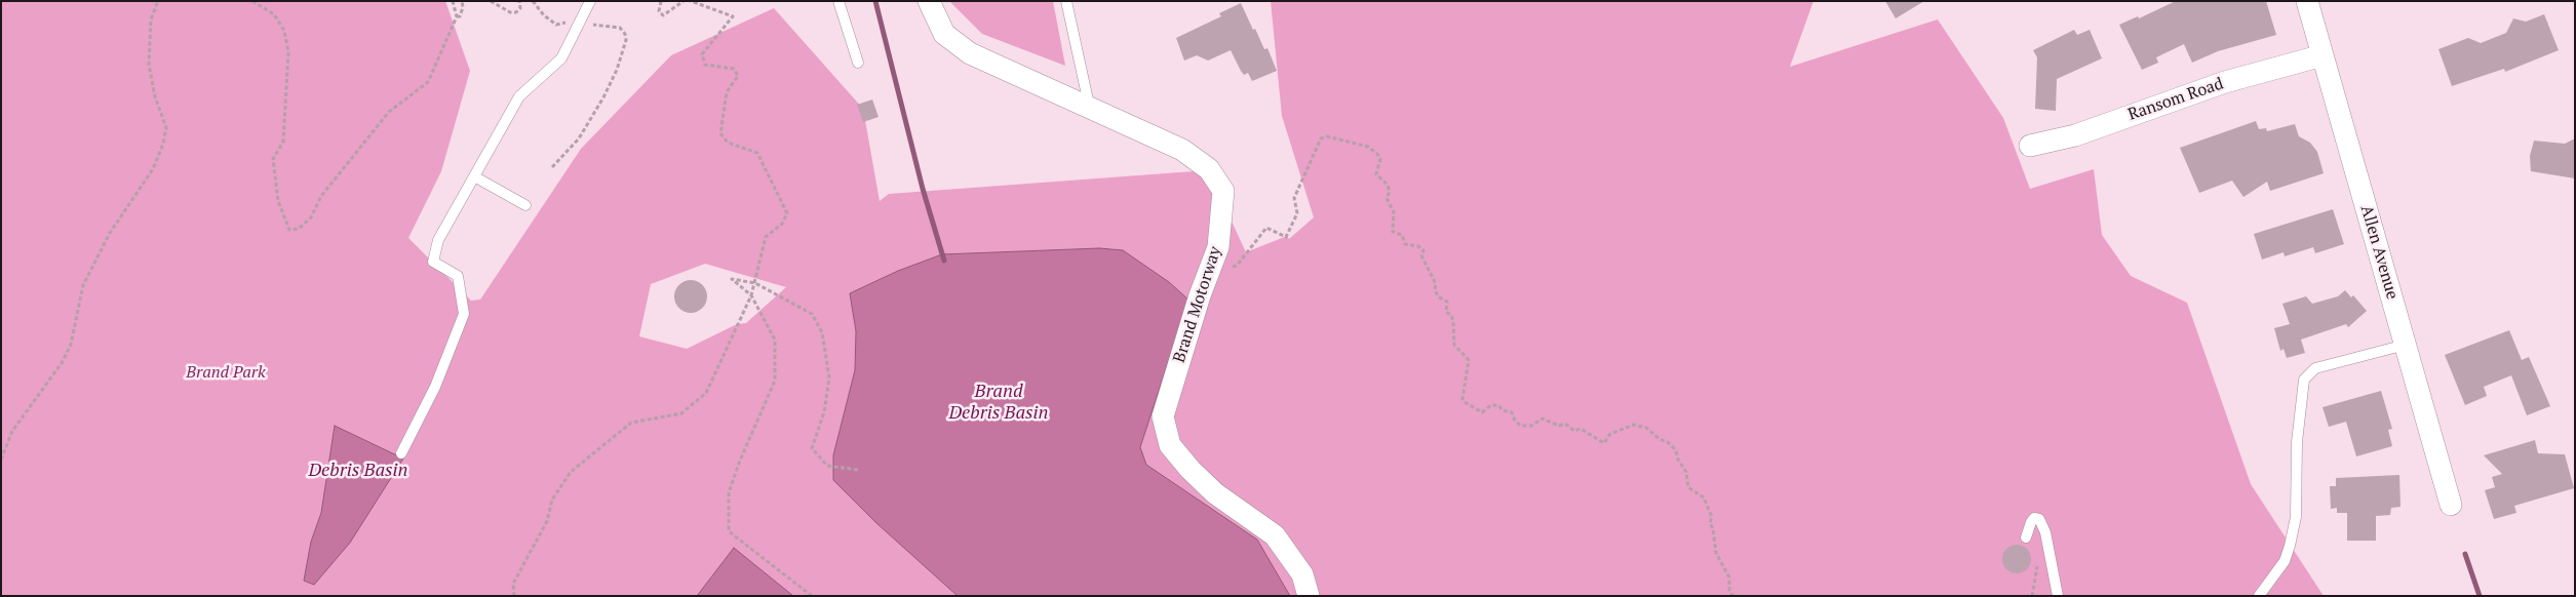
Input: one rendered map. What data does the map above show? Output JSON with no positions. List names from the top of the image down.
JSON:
{
  "streets": {
    "street": ["Ransom Road", "Allen Avenue", "Brand Motorway"]
  },
  "crossings": [
    ["Ransom Road", "Allen Avenue"]
  ],
  "water": ["Brand Debris Basin", "Debris Basin"],
  "parks": ["Brand Park"]
}
